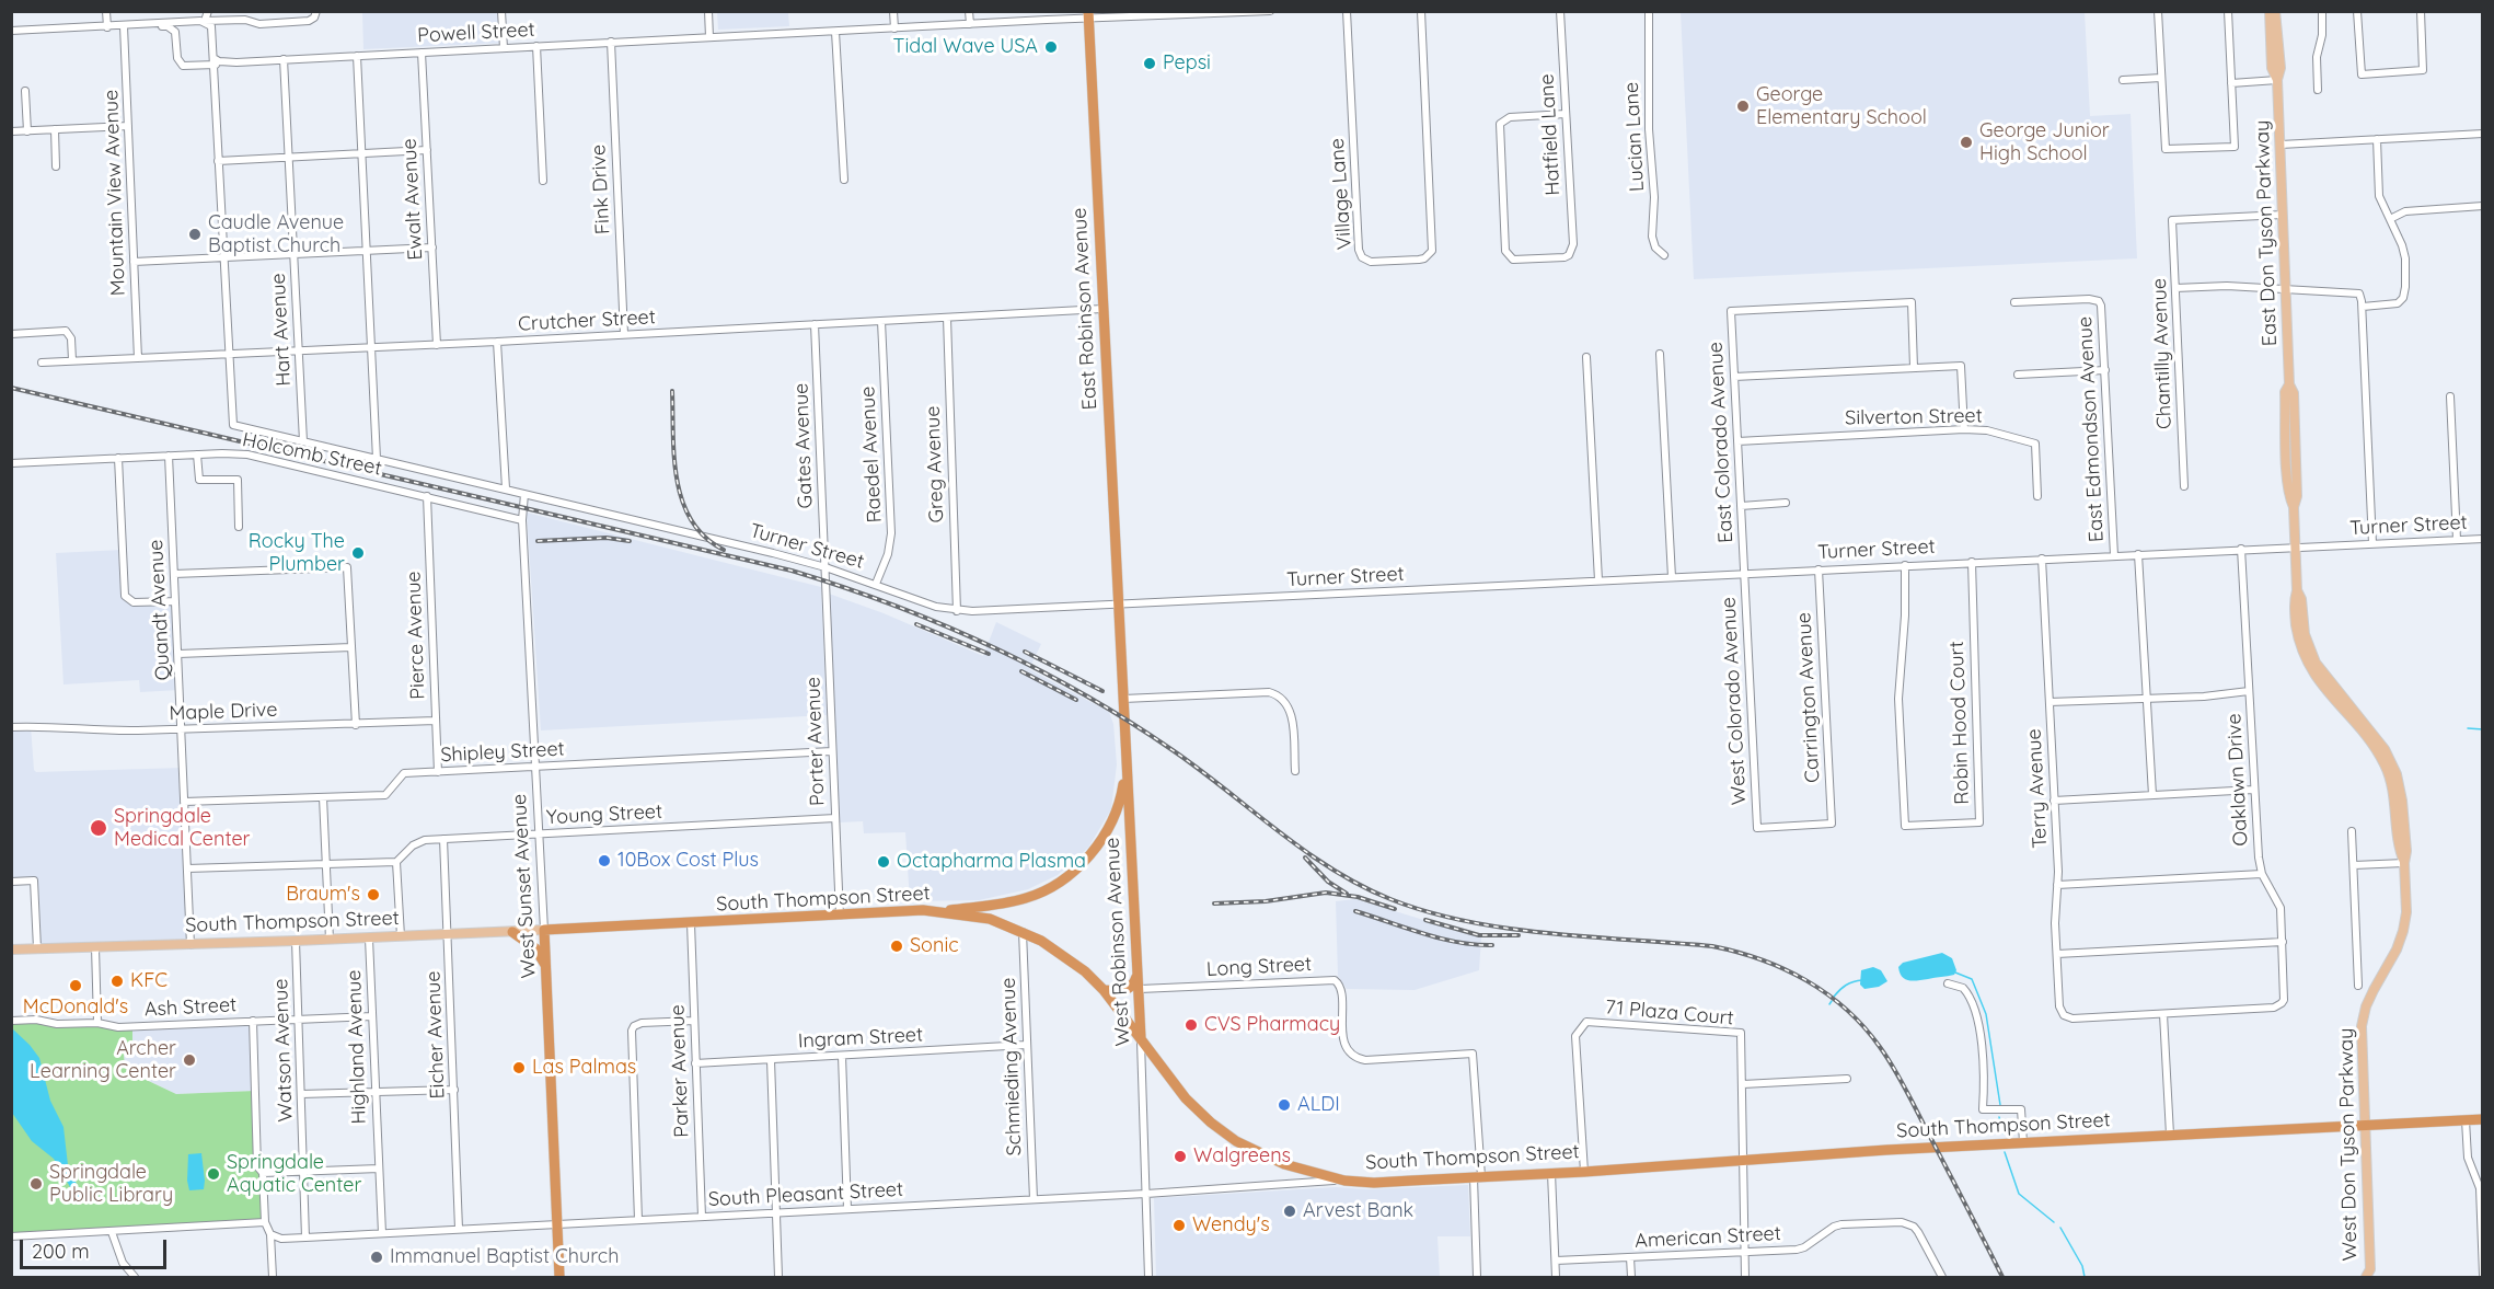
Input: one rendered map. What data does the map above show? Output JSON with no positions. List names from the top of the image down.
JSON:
{
  "streets": {
    "highway": [
      "East Robinson Avenue",
      "West Sunset Avenue",
      "South Thompson Street",
      "West Robinson Avenue"
    ],
    "main road": ["East Don Tyson Parkway", "West Don Tyson Parkway"],
    "street": [
      "Powell Street",
      "Hatfield Lane",
      "Lucian Lane",
      "Fink Drive",
      "Mountain View Avenue",
      "Village Lane",
      "Ewalt Avenue",
      "Crutcher Street",
      "Hart Avenue",
      "Chantilly Avenue",
      "Silverton Street",
      "East Edmondson Avenue",
      "East Colorado Avenue",
      "Gates Avenue",
      "Holcomb Street",
      "Raedel Avenue",
      "Greg Avenue",
      "Turner Street",
      "Quandt Avenue",
      "Pierce Avenue",
      "Carrington Avenue",
      "West Colorado Avenue",
      "Maple Drive",
      "Robin Hood Court",
      "Porter Avenue",
      "Shipley Street",
      "Oaklawn Drive",
      "Terry Avenue",
      "Young Street",
      "Long Street",
      "Ash Street",
      "71 Plaza Court",
      "Eicher Avenue",
      "Ingram Street",
      "Highland Avenue",
      "Watson Avenue",
      "Schmieding Avenue",
      "Parker Avenue",
      "South Pleasant Street",
      "American Street"
    ]
  },
  "crossings": [
    ["Powell Street", "Fink Drive"],
    ["Powell Street", "Ewalt Avenue"],
    ["Powell Street", "East Robinson Avenue"],
    ["Powell Street", "Hart Avenue"],
    ["Fink Drive", "Crutcher Street"],
    ["Mountain View Avenue", "Crutcher Street"],
    ["Ewalt Avenue", "Crutcher Street"],
    ["East Don Tyson Parkway", "Chantilly Avenue"],
    ["East Don Tyson Parkway", "Turner Street"],
    ["East Don Tyson Parkway", "West Don Tyson Parkway"],
    ["East Robinson Avenue", "Crutcher Street"],
    ["East Robinson Avenue", "Turner Street"],
    ["East Robinson Avenue", "West Robinson Avenue"],
    ["Crutcher Street", "Hart Avenue"],
    ["Crutcher Street", "Gates Avenue"],
    ["Crutcher Street", "Raedel Avenue"],
    ["Crutcher Street", "Greg Avenue"],
    ["Crutcher Street", "Turner Street"],
    ["Hart Avenue", "Turner Street"],
    ["Silverton Street", "East Colorado Avenue"],
    ["East Edmondson Avenue", "Turner Street"],
    ["East Colorado Avenue", "Turner Street"],
    ["East Colorado Avenue", "West Colorado Avenue"],
    ["Gates Avenue", "Turner Street"],
    ["Gates Avenue", "Porter Avenue"],
    ["Holcomb Street", "Quandt Avenue"],
    ["Holcomb Street", "Pierce Avenue"],
    ["Holcomb Street", "West Sunset Avenue"],
    ["Raedel Avenue", "Turner Street"],
    ["Greg Avenue", "Turner Street"],
    ["Turner Street", "Carrington Avenue"],
    ["Turner Street", "West Colorado Avenue"],
    ["Turner Street", "Robin Hood Court"],
    ["Turner Street", "Porter Avenue"],
    ["Turner Street", "Oaklawn Drive"],
    ["Turner Street", "Terry Avenue"],
    ["Turner Street", "West Sunset Avenue"],
    ["Turner Street", "West Robinson Avenue"],
    ["Turner Street", "West Don Tyson Parkway"],
    ["Quandt Avenue", "Maple Drive"],
    ["Quandt Avenue", "Shipley Street"],
    ["Pierce Avenue", "Maple Drive"],
    ["Pierce Avenue", "Shipley Street"],
    ["Carrington Avenue", "West Colorado Avenue"],
    ["Porter Avenue", "Shipley Street"],
    ["Porter Avenue", "Young Street"],
    ["Porter Avenue", "South Thompson Street"],
    ["Shipley Street", "West Sunset Avenue"],
    ["Oaklawn Drive", "Terry Avenue"],
    ["Young Street", "West Sunset Avenue"],
    ["Young Street", "Eicher Avenue"],
    ["West Sunset Avenue", "South Thompson Street"],
    ["West Sunset Avenue", "South Pleasant Street"],
    ["South Thompson Street", "West Robinson Avenue"],
    ["South Thompson Street", "Long Street"],
    ["South Thompson Street", "71 Plaza Court"],
    ["South Thompson Street", "Eicher Avenue"],
    ["South Thompson Street", "Highland Avenue"],
    ["South Thompson Street", "Watson Avenue"],
    ["South Thompson Street", "Schmieding Avenue"],
    ["South Thompson Street", "Parker Avenue"],
    ["South Thompson Street", "West Don Tyson Parkway"],
    ["South Thompson Street", "South Pleasant Street"],
    ["West Robinson Avenue", "Long Street"],
    ["West Robinson Avenue", "South Pleasant Street"],
    ["Ash Street", "Highland Avenue"],
    ["Ash Street", "Watson Avenue"],
    ["71 Plaza Court", "American Street"],
    ["Eicher Avenue", "South Pleasant Street"],
    ["Ingram Street", "Schmieding Avenue"],
    ["Ingram Street", "Parker Avenue"],
    ["Highland Avenue", "South Pleasant Street"],
    ["Watson Avenue", "South Pleasant Street"],
    ["Schmieding Avenue", "South Pleasant Street"],
    ["Parker Avenue", "South Pleasant Street"]
  ],
  "places": [
    "Tidal Wave USA",
    "Pepsi",
    "George Elementary School",
    "George Junior High School",
    "Caudle Avenue Baptist Church",
    "Rocky The Plumber",
    "Springdale Medical Center",
    "10Box Cost Plus",
    "Octapharma Plasma",
    "Braum's",
    "Sonic",
    "KFC",
    "McDonald's",
    "CVS Pharmacy",
    "Archer Learning Center",
    "Las Palmas",
    "ALDI",
    "Walgreens",
    "Springdale Aquatic Center",
    "Springdale Public Library",
    "Arvest Bank",
    "Wendy's",
    "Immanuel Baptist Church"
  ],
  "scale_bar": "200 m"
}
